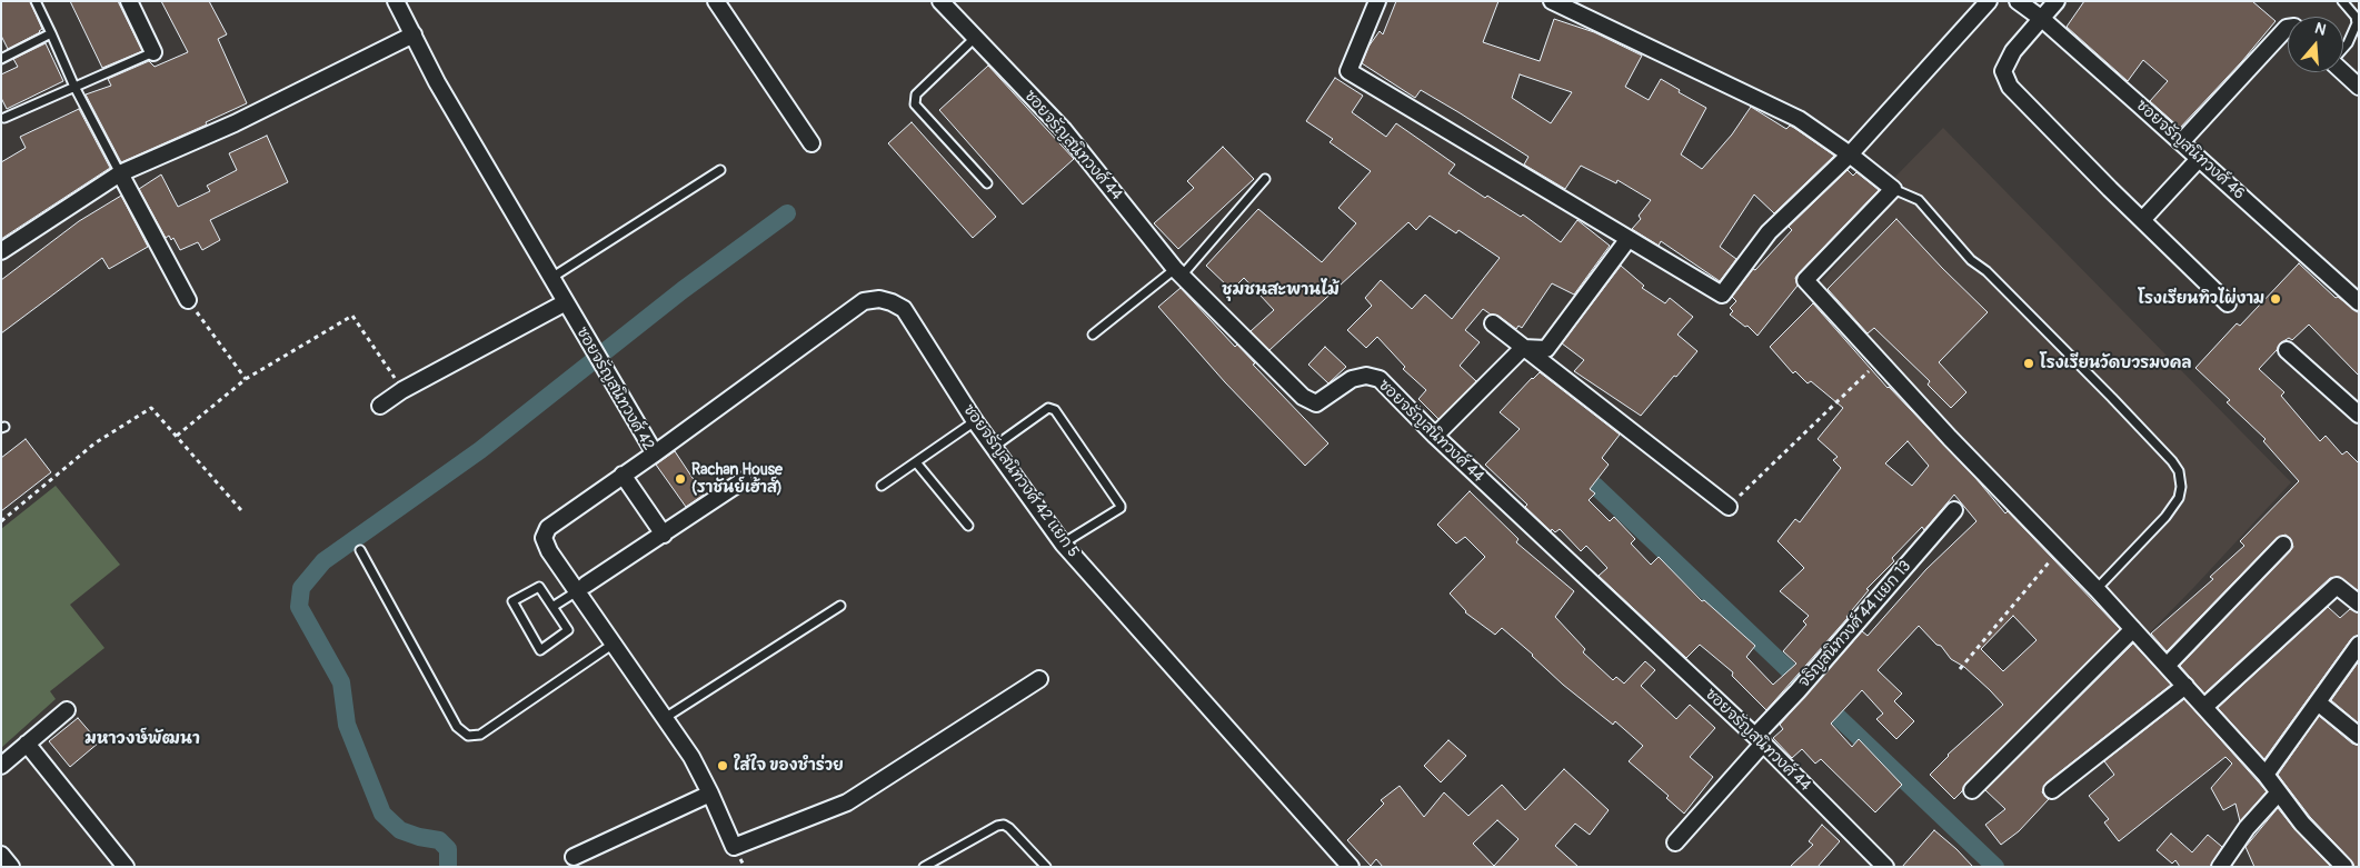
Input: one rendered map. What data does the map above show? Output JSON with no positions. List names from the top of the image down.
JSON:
{
  "streets": {
    "street": [
      "ซอยจรัญสนิทวงศ์ 44",
      "ซอยจรัญสนิทวงศ์ 46",
      "ซอยจรัญสนิทวงศ์ 42",
      "ซอยจรัญสนิทวงศ์ 42 แยก 5",
      "จริญสนิทวงศ์ 44 แยก 13"
    ]
  },
  "crossings": [
    ["ซอยจรัญสนิทวงศ์ 44", "จริญสนิทวงศ์ 44 แยก 13"],
    ["ซอยจรัญสนิทวงศ์ 42", "ซอยจรัญสนิทวงศ์ 42 แยก 5"]
  ],
  "districts": ["ชุมชนสะพานไม้", "มหาวงษ์พัฒนา"],
  "places": [
    "โรงเรียนทิวไผ่งาม",
    "โรงเรียนวัดบวรมงคล",
    "Rachan House (ราชันย์เฮ้าส์)",
    "ใส่ใจ ของชำร่วย"
  ],
  "north": "top"
}
